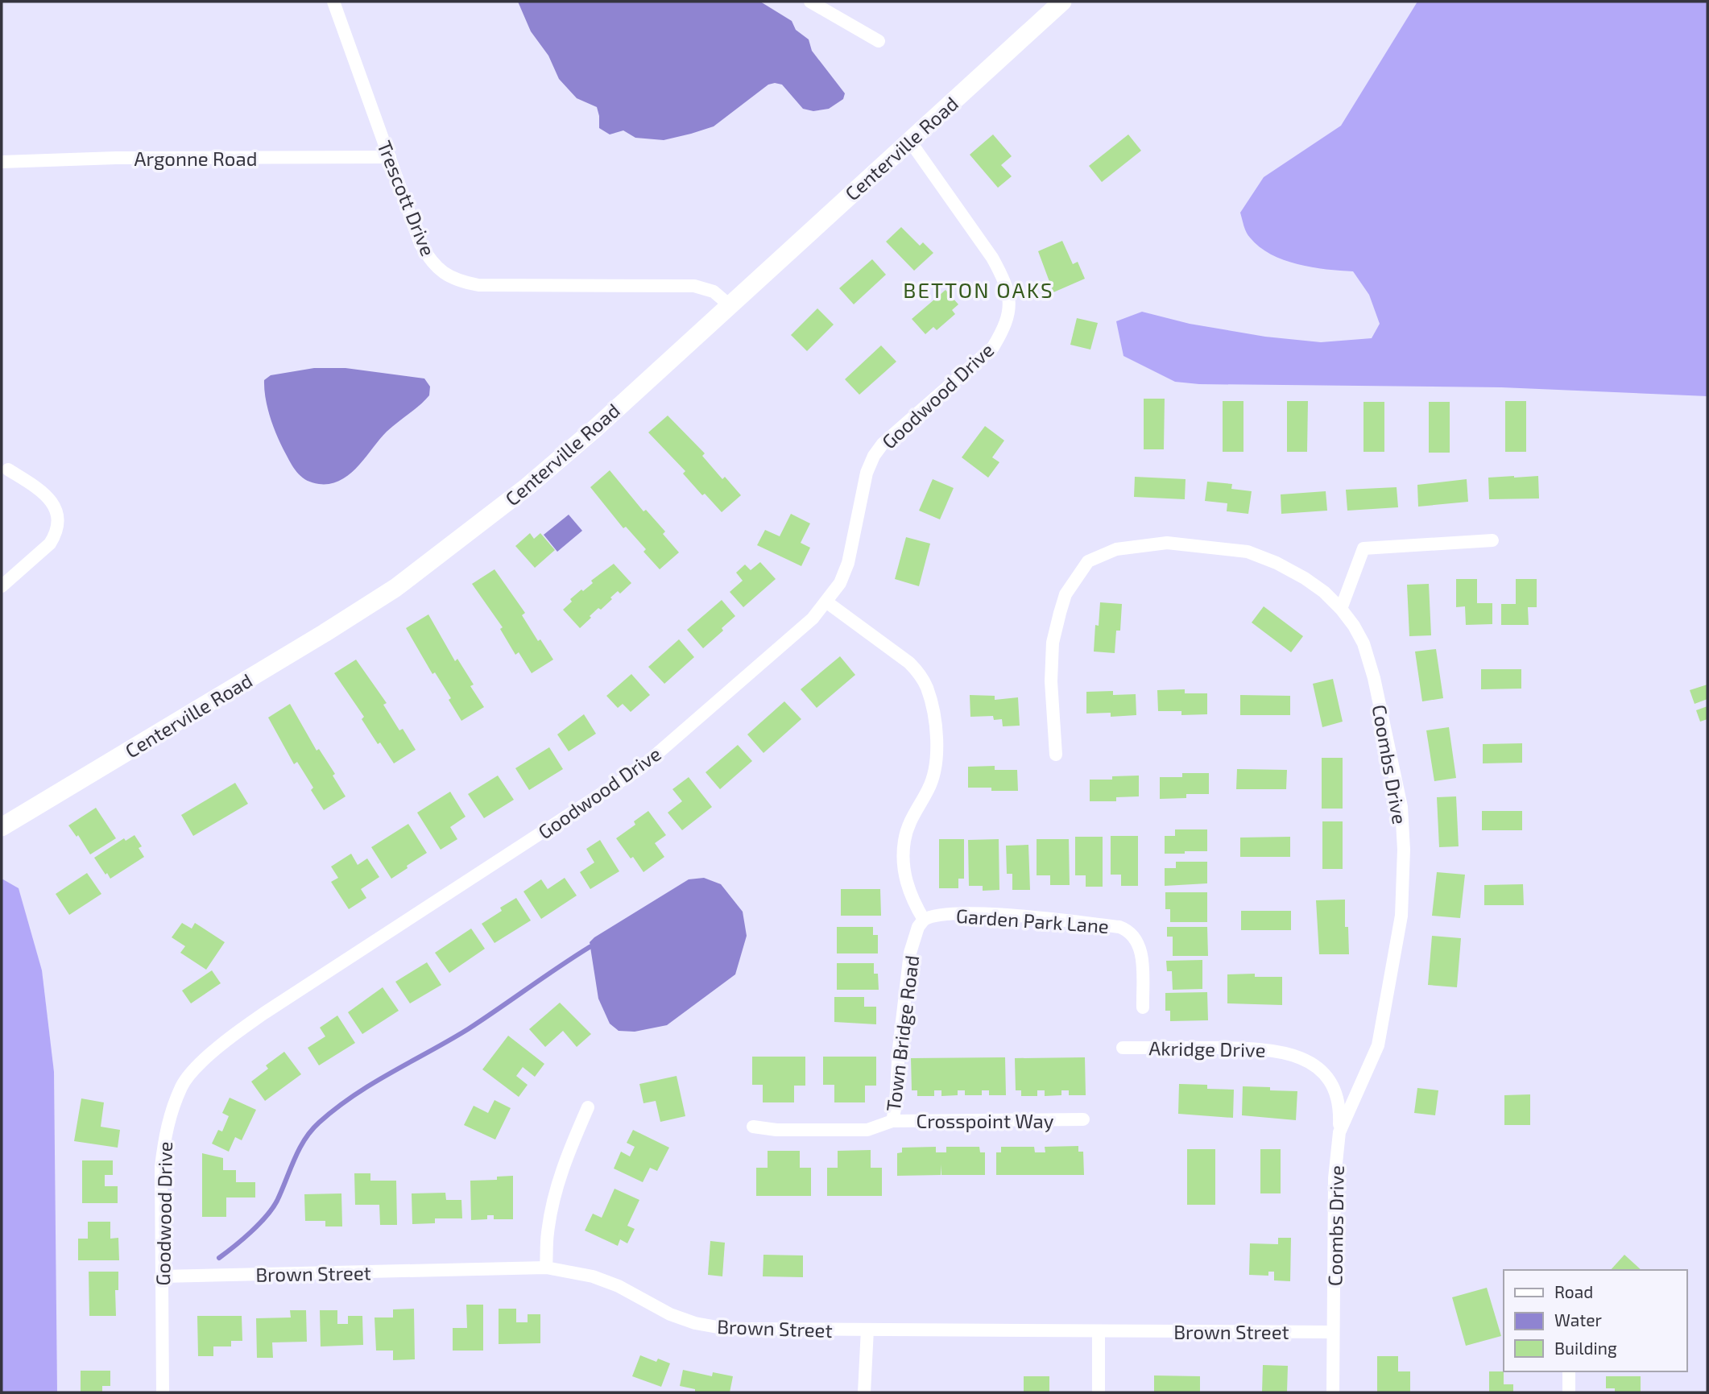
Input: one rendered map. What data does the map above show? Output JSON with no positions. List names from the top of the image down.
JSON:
{
  "streets": {
    "main road": ["Centerville Road"],
    "street": [
      "Argonne Road",
      "Trescott Drive",
      "Goodwood Drive",
      "Coombs Drive",
      "Garden Park Lane",
      "Town Bridge Road",
      "Akridge Drive",
      "Crosspoint Way",
      "Brown Street"
    ]
  },
  "crossings": [
    ["Centerville Road", "Trescott Drive"],
    ["Centerville Road", "Goodwood Drive"],
    ["Argonne Road", "Trescott Drive"],
    ["Goodwood Drive", "Brown Street"],
    ["Coombs Drive", "Akridge Drive"],
    ["Coombs Drive", "Brown Street"],
    ["Garden Park Lane", "Town Bridge Road"],
    ["Town Bridge Road", "Crosspoint Way"]
  ],
  "districts": ["BETTON OAKS"],
  "legend": ["Road", "Water", "Building"]
}
